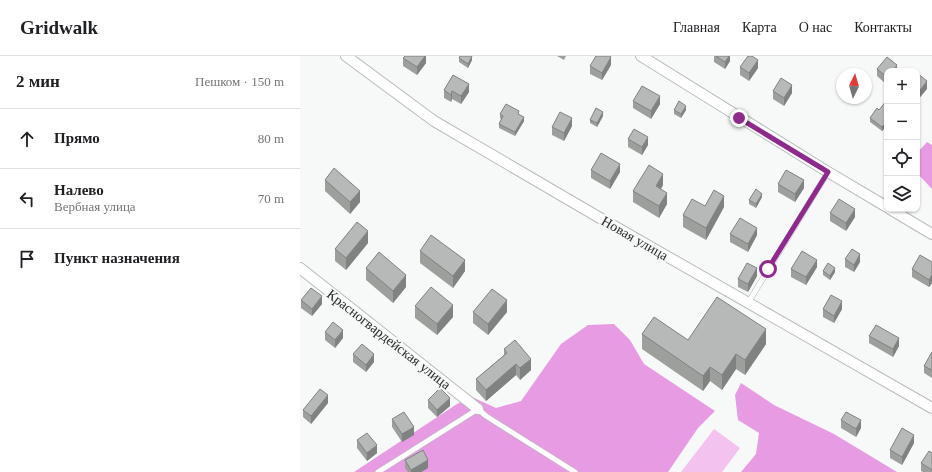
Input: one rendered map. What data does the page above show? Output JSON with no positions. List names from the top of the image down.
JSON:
{
  "streets": {
    "street": ["Новая улица", "Красногвардейская улица"]
  },
  "north": "top",
  "page": {
    "header": "Gridwalk",
    "nav": [
      "Главная",
      "Карта",
      "О нас",
      "Контакты"
    ],
    "heading": ["2 мин", "Пешком · 150 m"],
    "map_buttons": ["+", "−"],
    "list": [
      ["Прямо", "80 m"],
      ["Налево", "Вербная улица", "70 m"],
      "Пункт назначения"
    ]
  }
}
